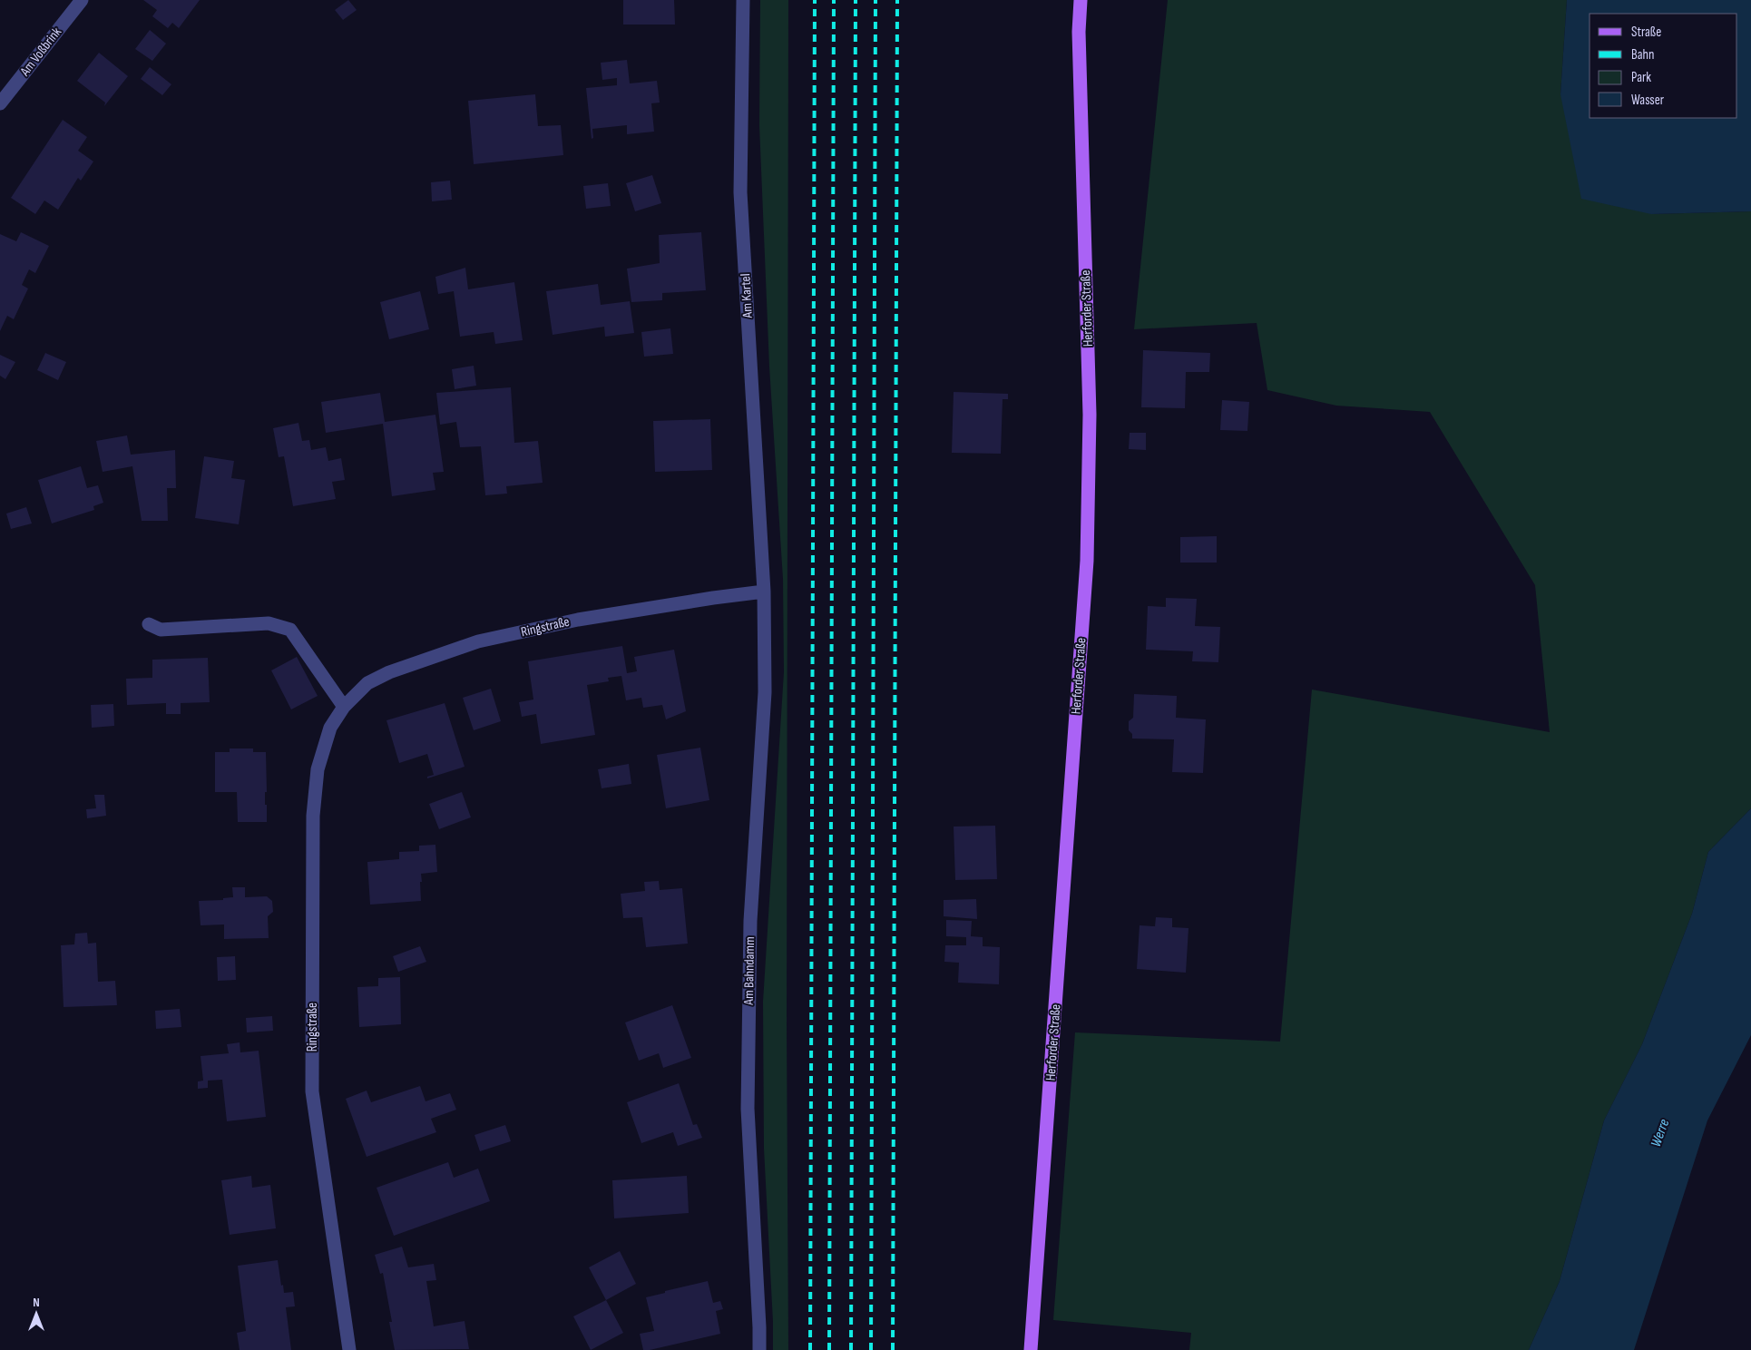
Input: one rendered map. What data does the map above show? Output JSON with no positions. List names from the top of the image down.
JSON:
{
  "streets": {
    "main road": ["Herforder Straße"],
    "street": [
      "Am Voßbrink",
      "Am Kartel",
      "Ringstraße",
      "Am Bahndamm"
    ]
  },
  "crossings": [
    ["Am Kartel", "Ringstraße"],
    ["Am Kartel", "Am Bahndamm"],
    ["Ringstraße", "Am Bahndamm"]
  ],
  "water": ["Werre"],
  "legend": [
    "Straße",
    "Bahn",
    "Park",
    "Wasser"
  ],
  "north": "top"
}
